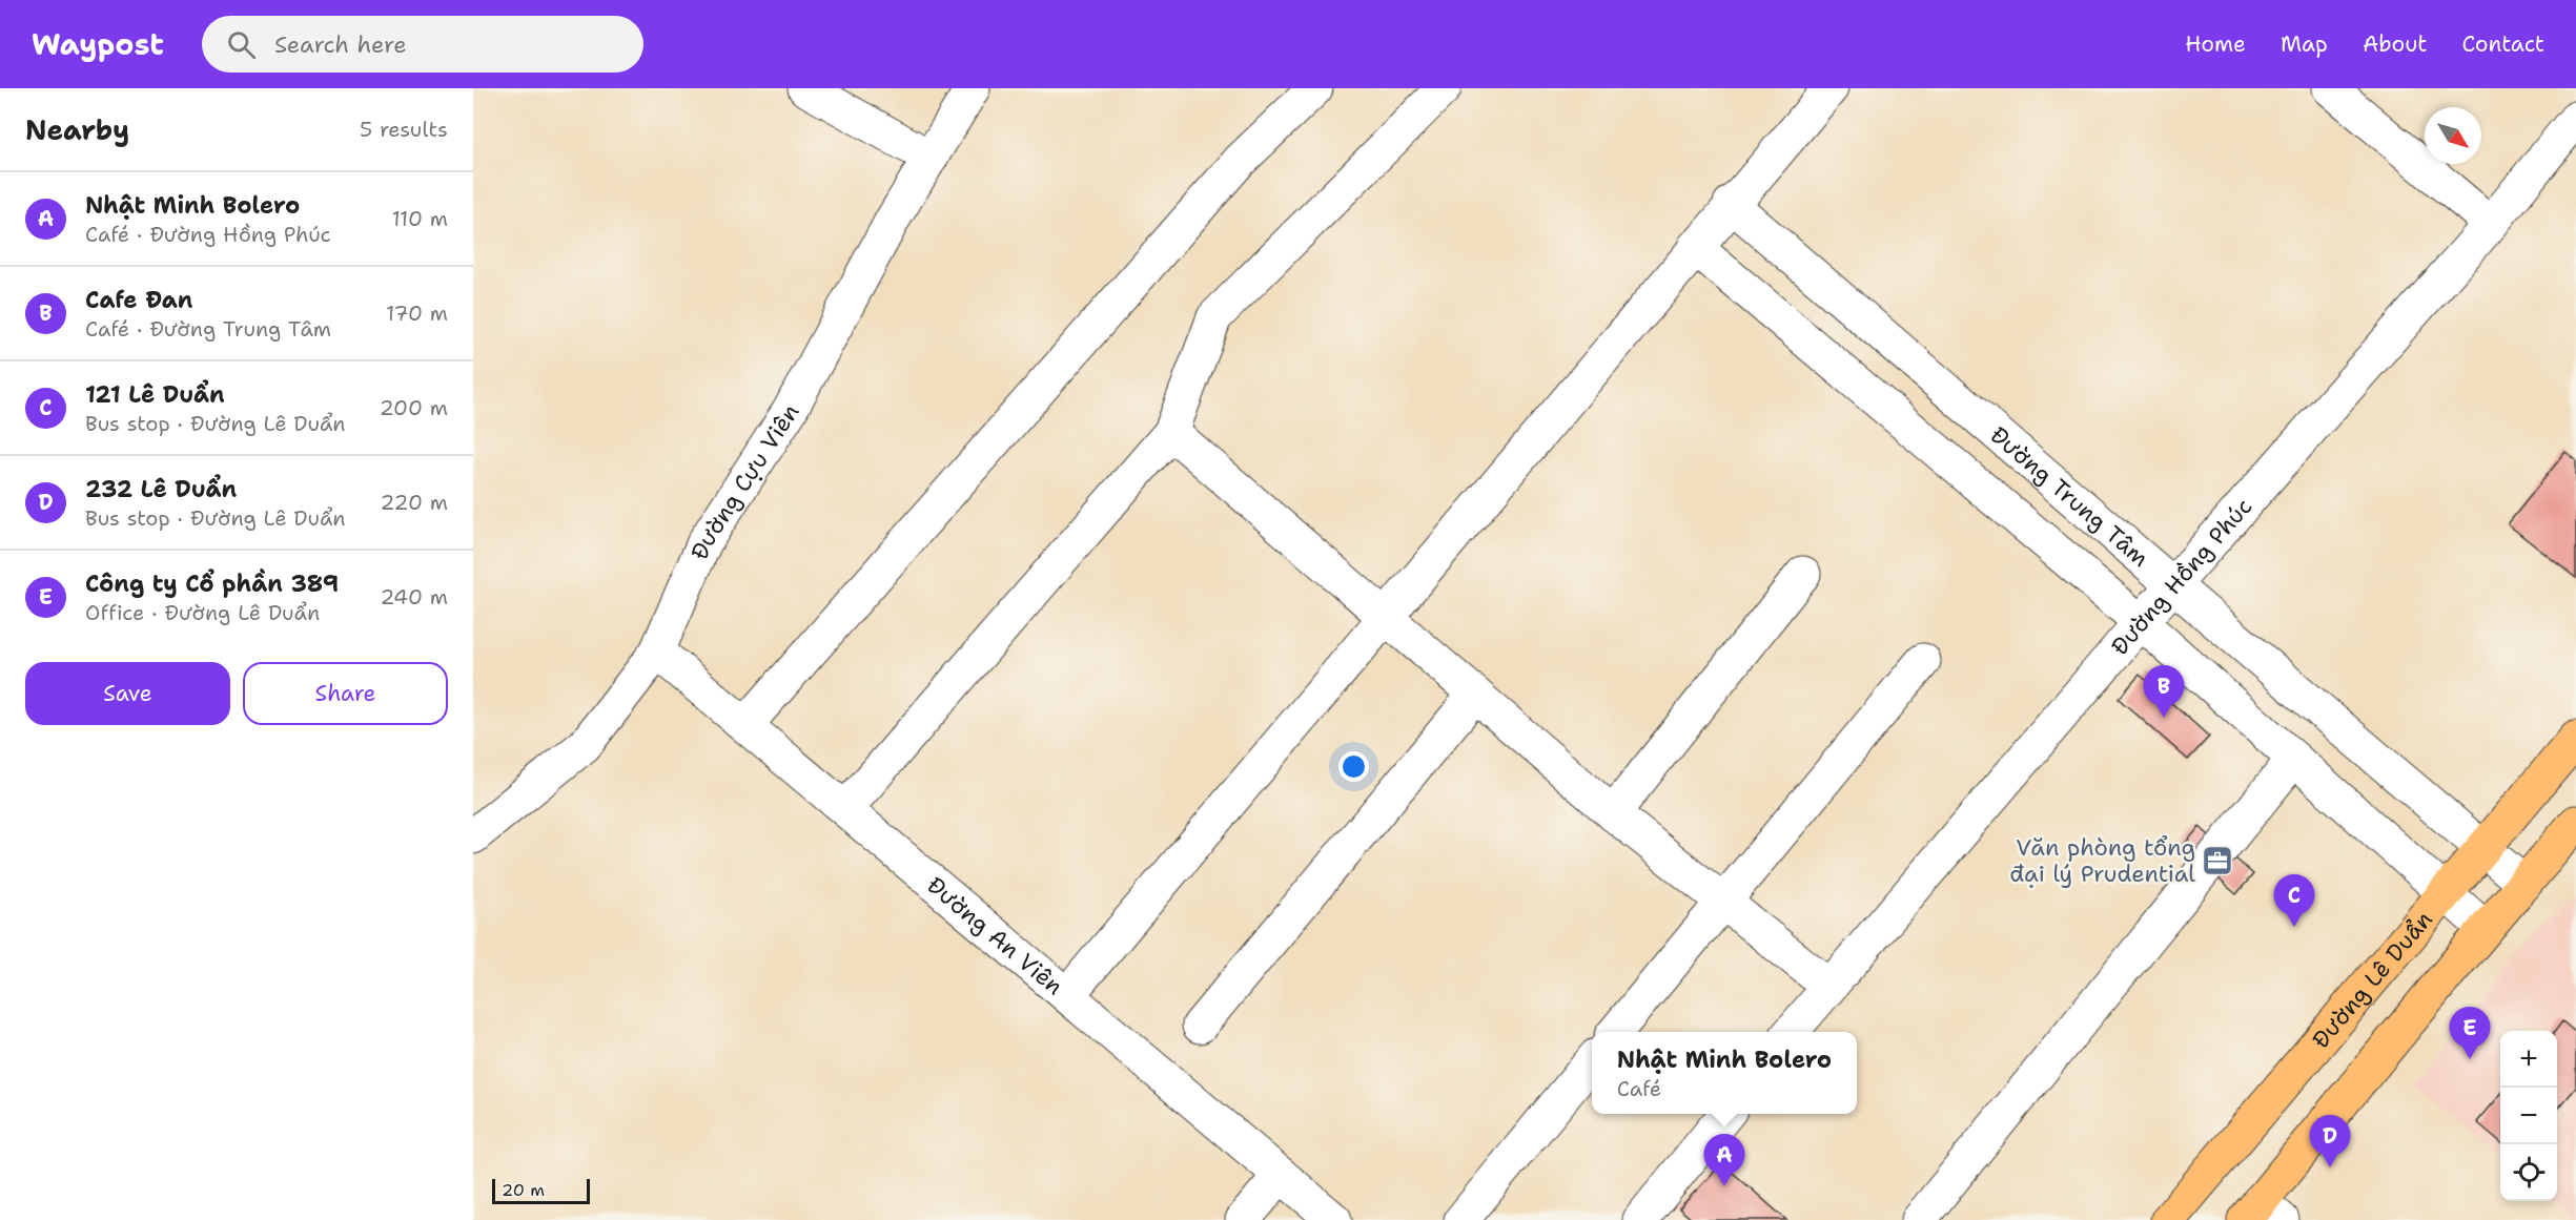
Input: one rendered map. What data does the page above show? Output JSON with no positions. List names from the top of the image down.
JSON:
{
  "streets": {
    "main road": ["Đường Lê Duẩn"],
    "street": [
      "Đường Cựu Viên",
      "Đường Trung Tâm",
      "Đường Hồng Phúc",
      "Đường An Viên"
    ]
  },
  "crossings": [
    ["Đường Cựu Viên", "Đường An Viên"],
    ["Đường Trung Tâm", "Đường Hồng Phúc"],
    ["Đường Trung Tâm", "Đường Lê Duẩn"]
  ],
  "places": {
    "office": ["Văn phòng tổng đại lý Prudential"]
  },
  "scale_bar": "20 m",
  "north": "bottom right",
  "page": {
    "header": "Waypost",
    "search": "Search here",
    "nav": [
      "Home",
      "Map",
      "About",
      "Contact"
    ],
    "heading": ["Nearby", "5 results"],
    "list": [
      {
        "mark": "A",
        "name": "Nhật Minh Bolero",
        "note": "Café · Đường Hồng Phúc",
        "value": "110 m"
      },
      {
        "mark": "B",
        "name": "Cafe Đan",
        "note": "Café · Đường Trung Tâm",
        "value": "170 m"
      },
      {
        "mark": "C",
        "name": "121 Lê Duẩn",
        "note": "Bus stop · Đường Lê Duẩn",
        "value": "200 m"
      },
      {
        "mark": "D",
        "name": "232 Lê Duẩn",
        "note": "Bus stop · Đường Lê Duẩn",
        "value": "220 m"
      },
      {
        "mark": "E",
        "name": "Công ty Cổ phần 389",
        "note": "Office · Đường Lê Duẩn",
        "value": "240 m"
      }
    ],
    "buttons": ["Save", "Share"],
    "pins": [
      "B",
      "C",
      "E",
      "D",
      "A"
    ],
    "map_buttons": ["+", "−"],
    "popup": ["Nhật Minh Bolero", "Café"],
    "scale": "20 m"
  }
}
